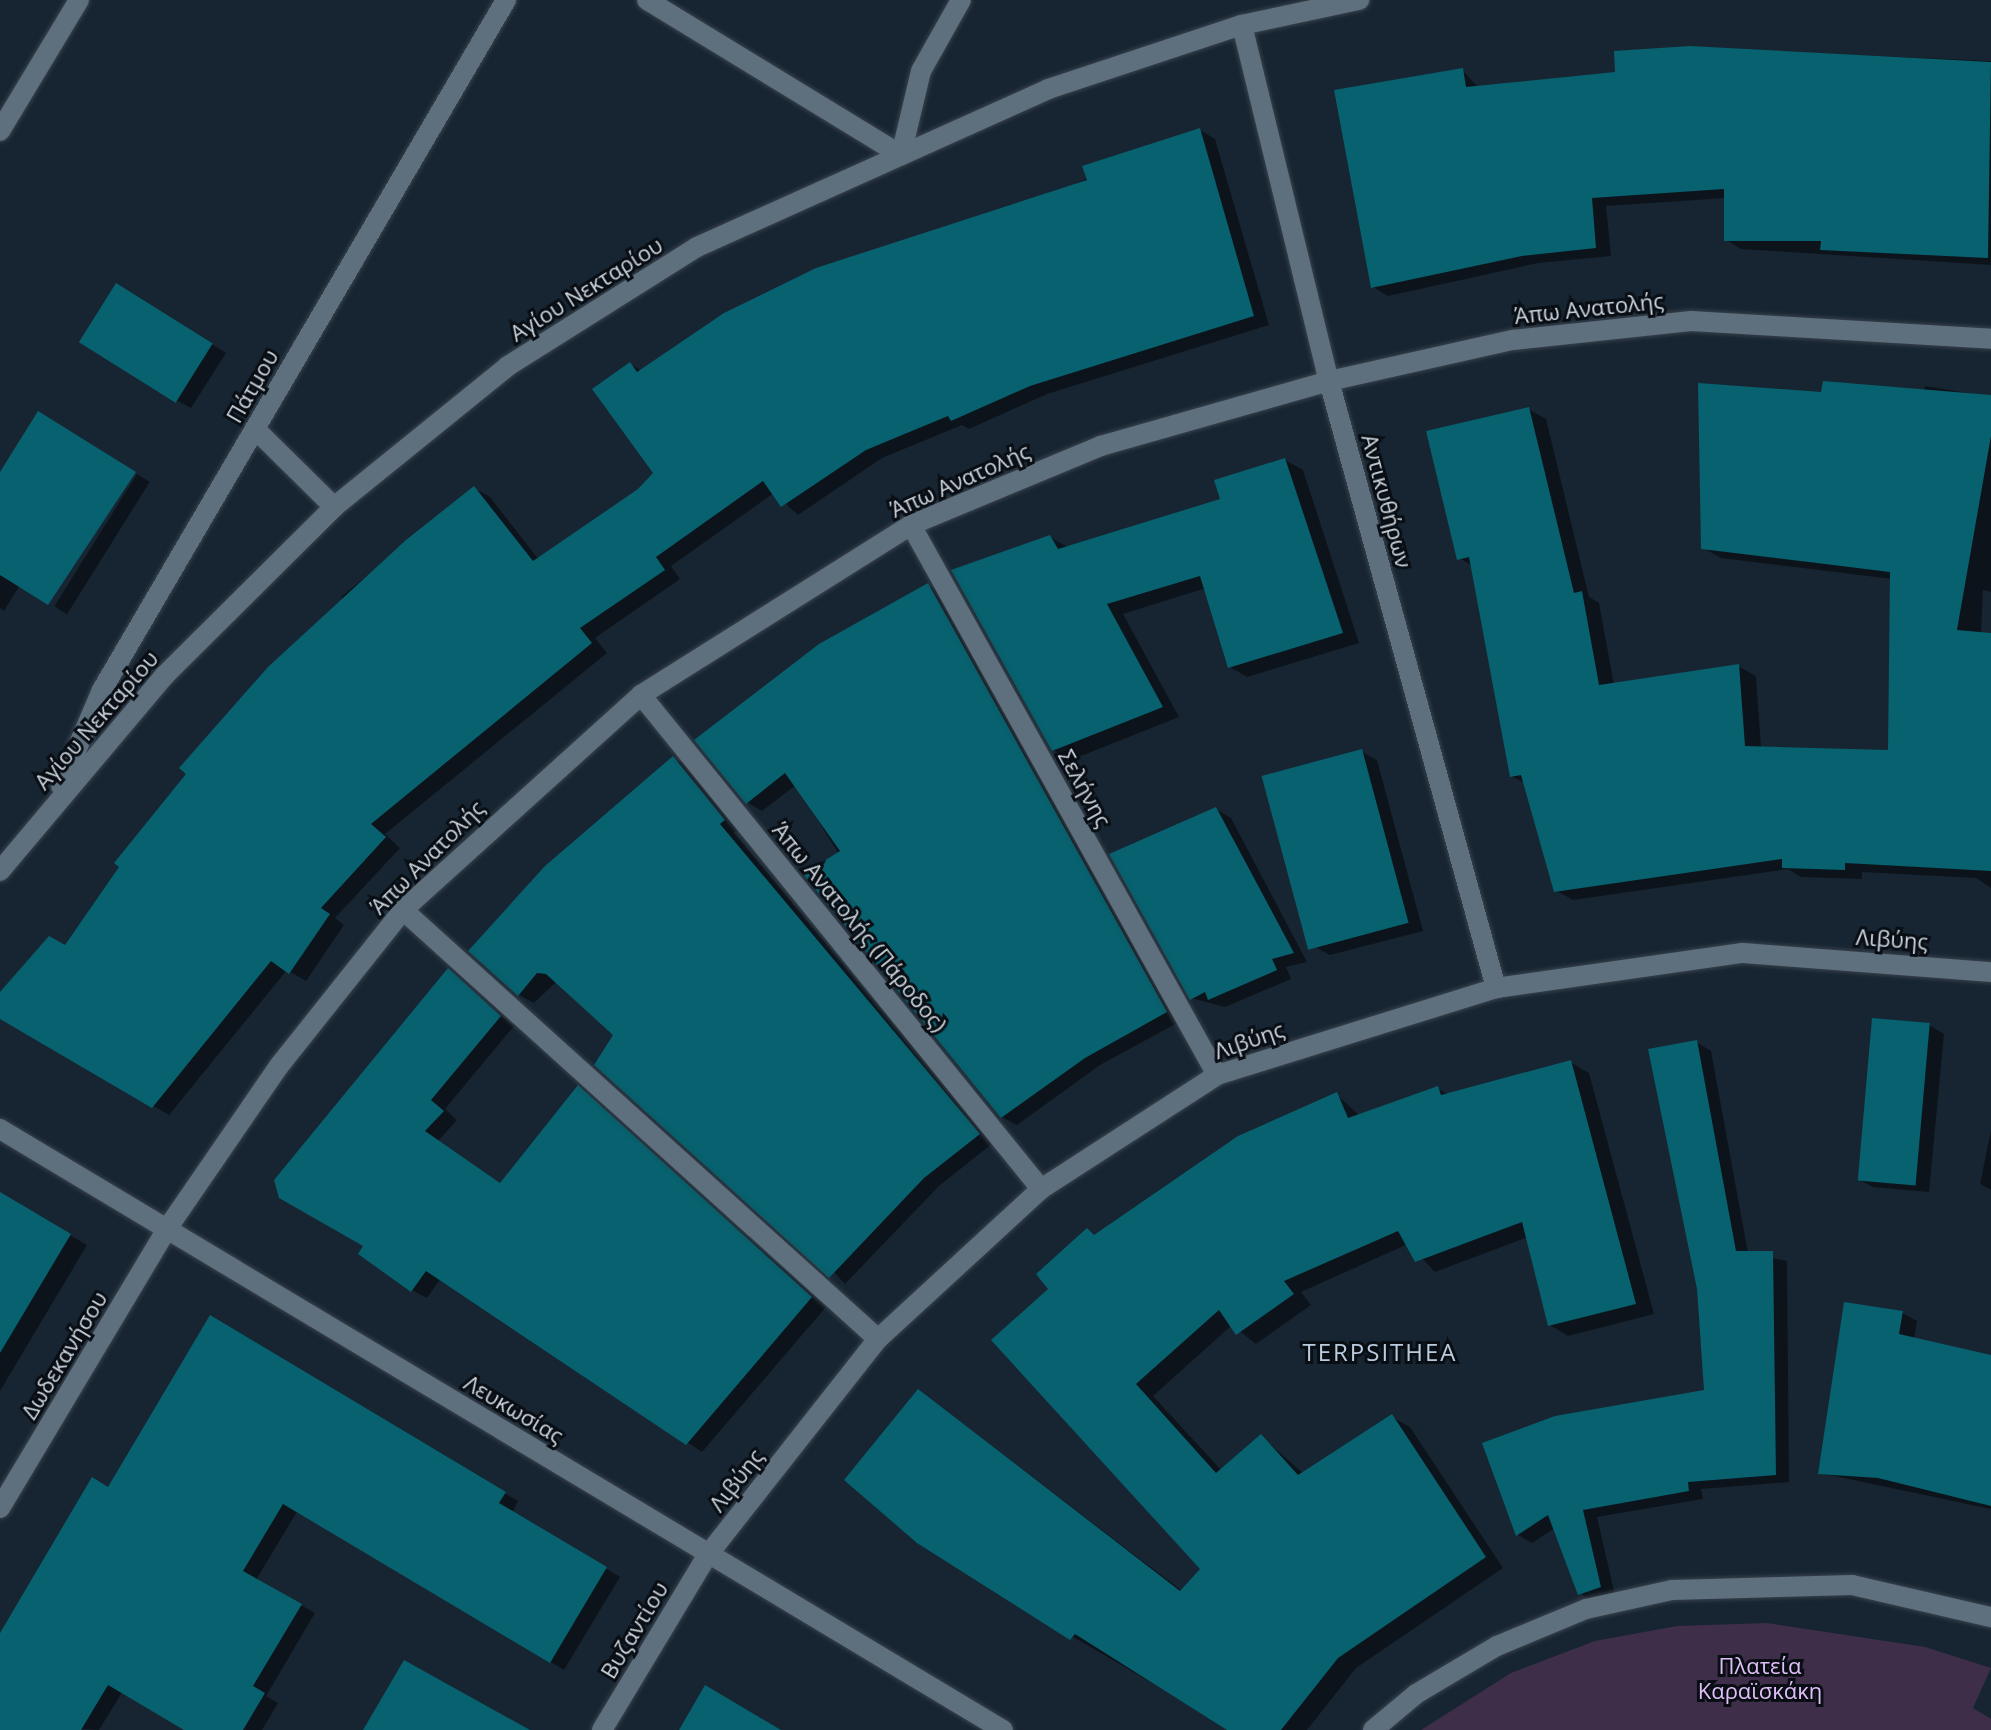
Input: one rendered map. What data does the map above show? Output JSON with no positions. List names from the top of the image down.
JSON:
{
  "streets": {
    "street": [
      "Αγίου Νεκταρίου",
      "Άπω Ανατολής",
      "Πάτμου",
      "Αντικυθήρων",
      "Σελήνης",
      "Άπω Ανατολής (Πάροδος)",
      "Λιβύης",
      "Δωδεκανήσου",
      "Λευκωσίας",
      "Βυζαντίου"
    ]
  },
  "crossings": [
    ["Αγίου Νεκταρίου", "Πάτμου"],
    ["Αγίου Νεκταρίου", "Αντικυθήρων"],
    ["Άπω Ανατολής", "Αντικυθήρων"],
    ["Άπω Ανατολής", "Σελήνης"],
    ["Άπω Ανατολής", "Άπω Ανατολής (Πάροδος)"],
    ["Άπω Ανατολής", "Δωδεκανήσου"],
    ["Άπω Ανατολής", "Λευκωσίας"],
    ["Αντικυθήρων", "Λιβύης"],
    ["Σελήνης", "Λιβύης"],
    ["Άπω Ανατολής (Πάροδος)", "Λιβύης"],
    ["Λιβύης", "Λευκωσίας"],
    ["Λιβύης", "Βυζαντίου"],
    ["Δωδεκανήσου", "Λευκωσίας"],
    ["Λευκωσίας", "Βυζαντίου"]
  ],
  "districts": ["TERPSITHEA"],
  "parks": ["Πλατεία Καραϊσκάκη"]
}
